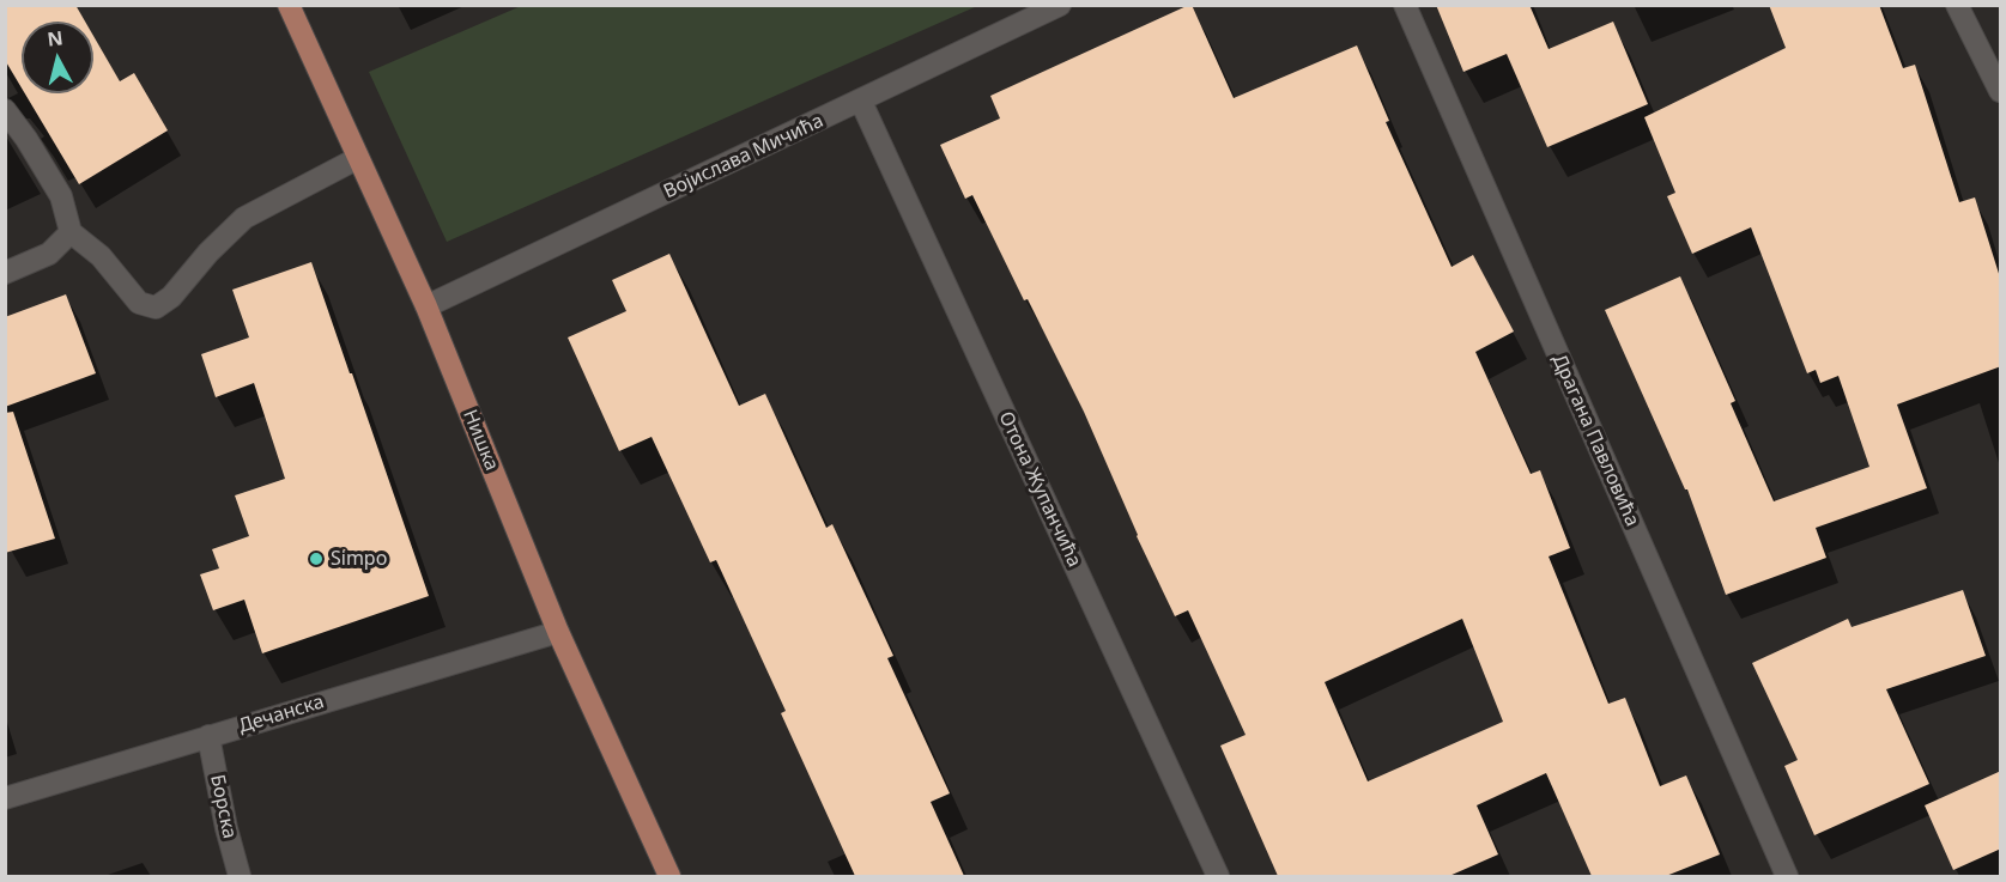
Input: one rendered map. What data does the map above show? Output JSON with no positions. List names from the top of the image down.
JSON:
{
  "streets": {
    "main road": ["Нишка"],
    "street": [
      "Војислава Мичића",
      "Драгана Павловића",
      "Отона Жупанчића",
      "Дечанска",
      "Борска"
    ]
  },
  "crossings": [
    ["Војислава Мичића", "Нишка"],
    ["Војислава Мичића", "Отона Жупанчића"],
    ["Нишка", "Дечанска"],
    ["Дечанска", "Борска"]
  ],
  "places": ["Simpo"],
  "north": "top"
}
